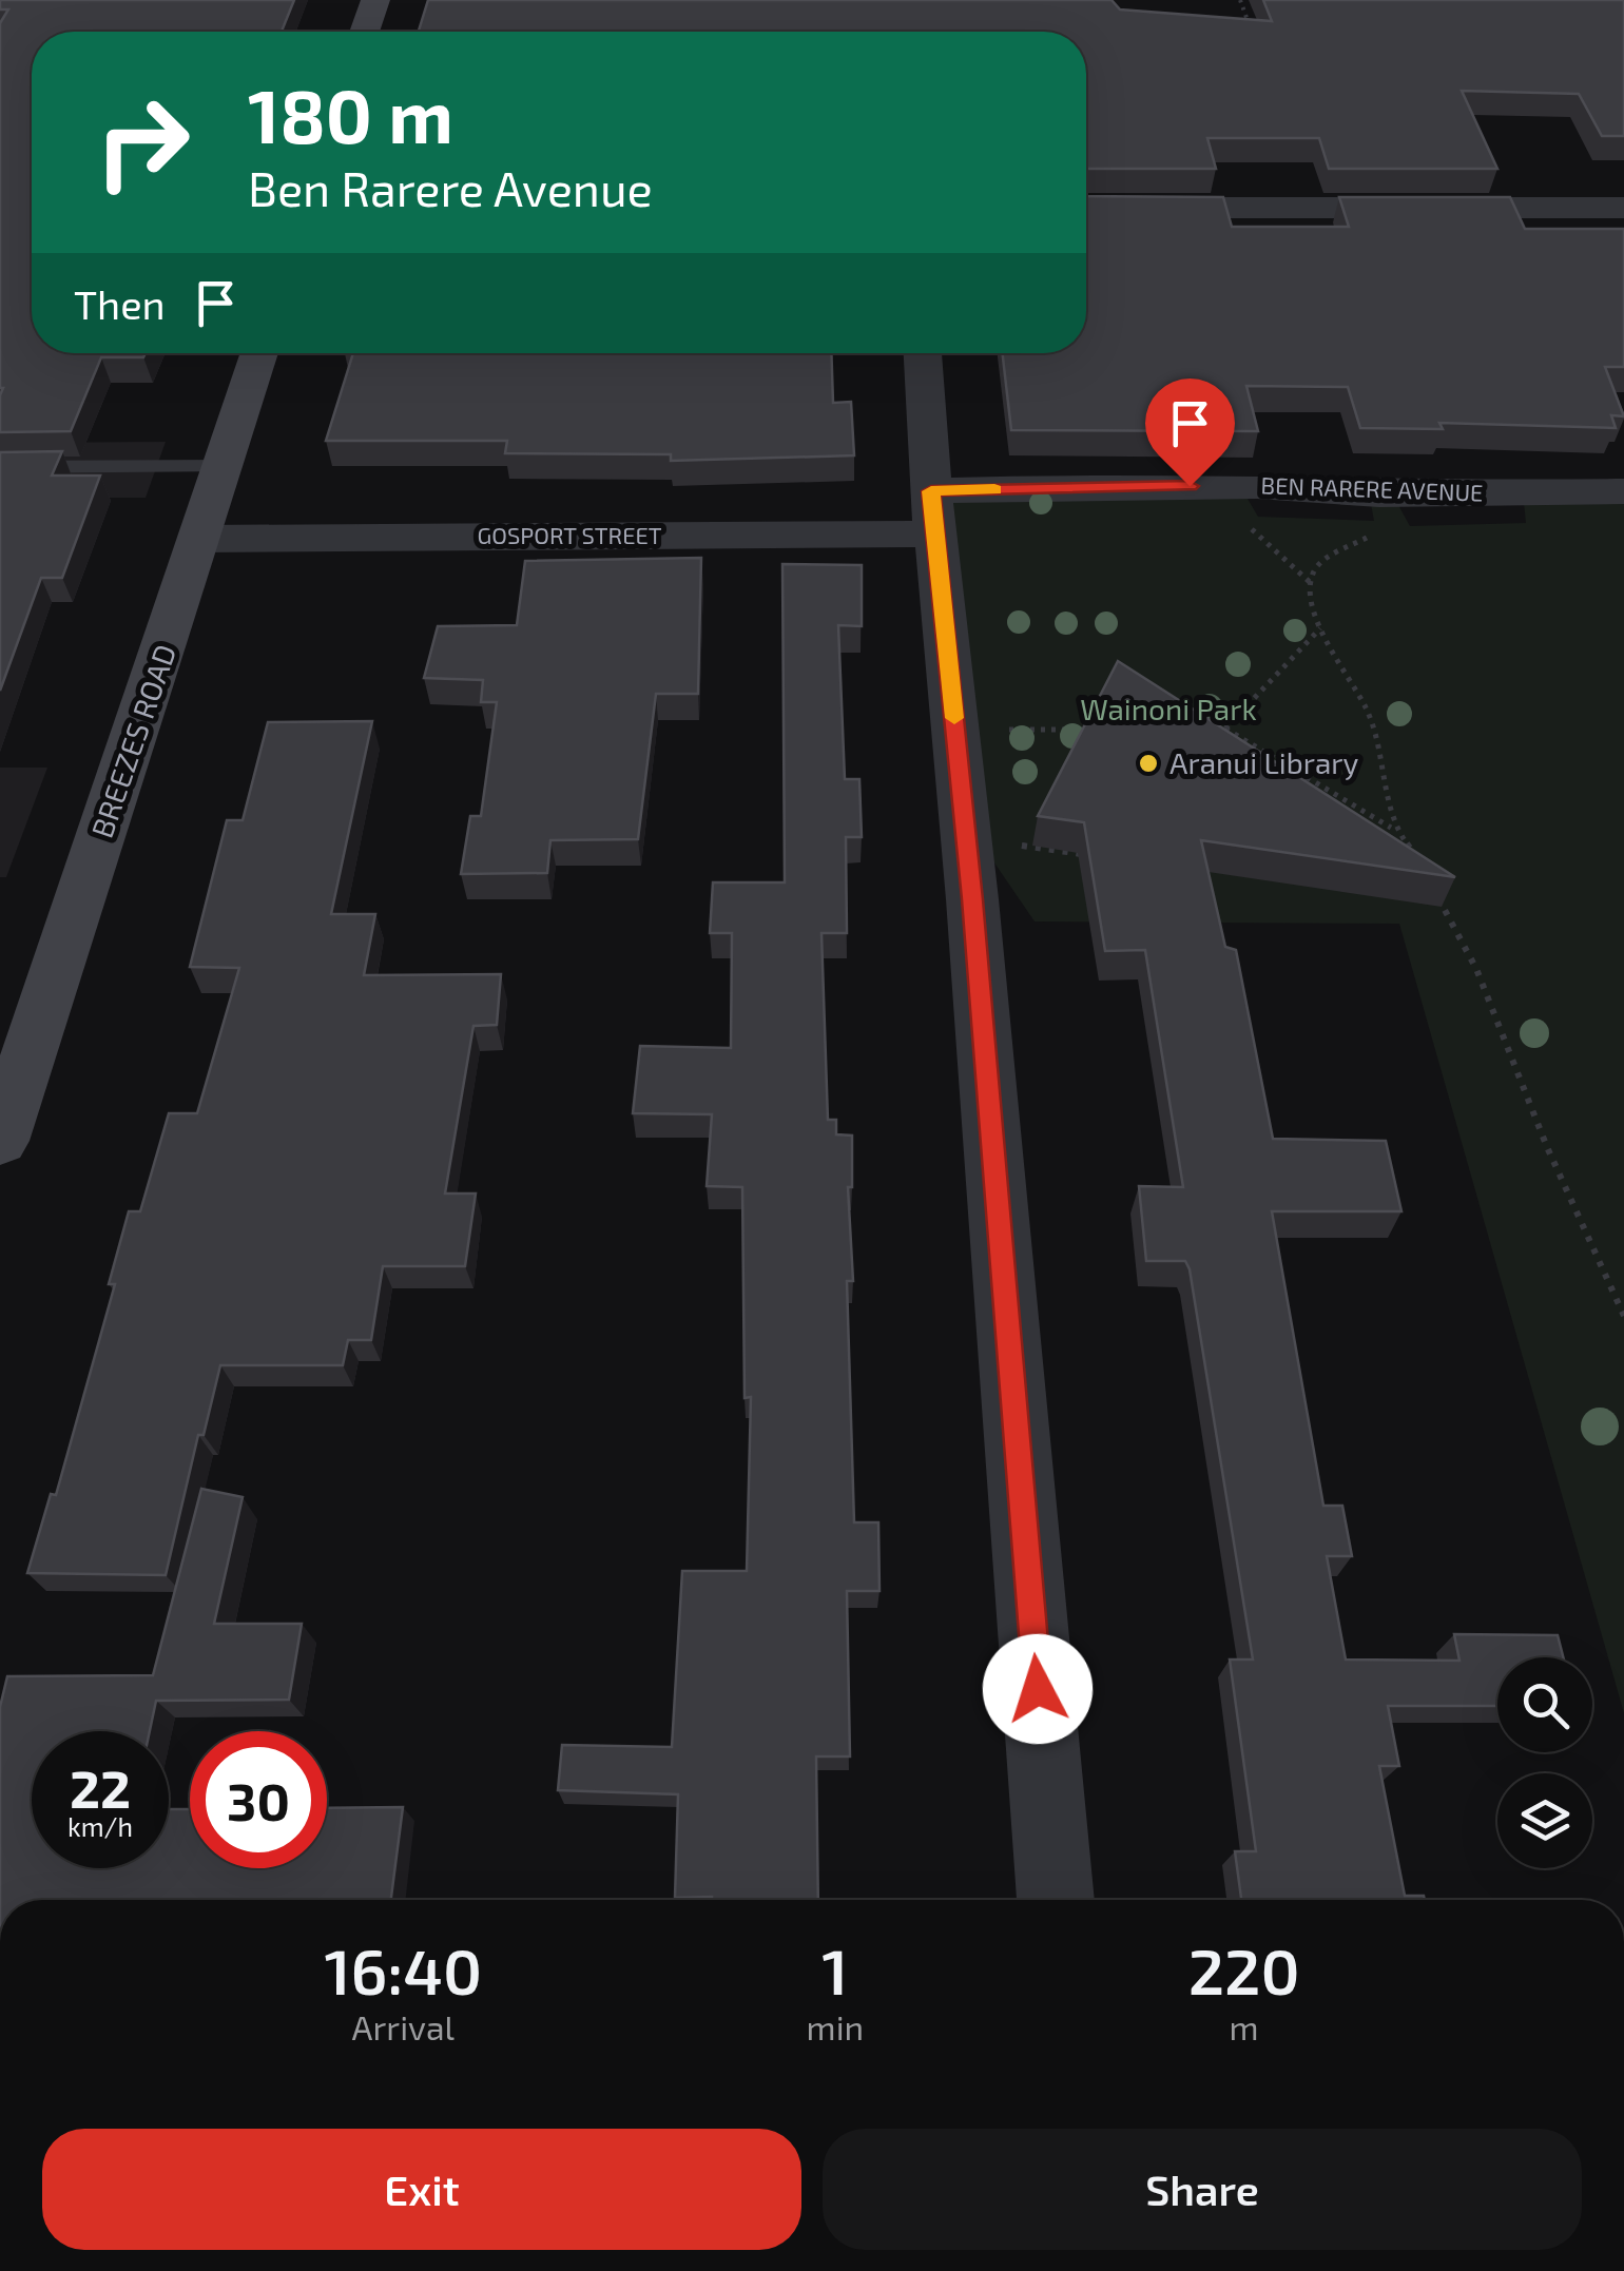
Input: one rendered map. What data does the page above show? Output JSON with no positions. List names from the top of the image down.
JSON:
{
  "streets": {
    "street": ["BEN RARERE AVENUE", "GOSPORT STREET", "BREEZES ROAD"]
  },
  "crossings": [
    ["BEN RARERE AVENUE", "GOSPORT STREET"],
    ["GOSPORT STREET", "BREEZES ROAD"]
  ],
  "parks": ["Wainoni Park"],
  "places": ["Aranui Library"],
  "page": {
    "turn": ["180 m", "Ben Rarere Avenue"],
    "then": "Then",
    "speed": "22 km/h",
    "limit": "30",
    "eta": [
      "16:40",
      "Arrival",
      "1",
      "min",
      "220",
      "m"
    ],
    "buttons": ["Exit", "Share"]
  }
}
